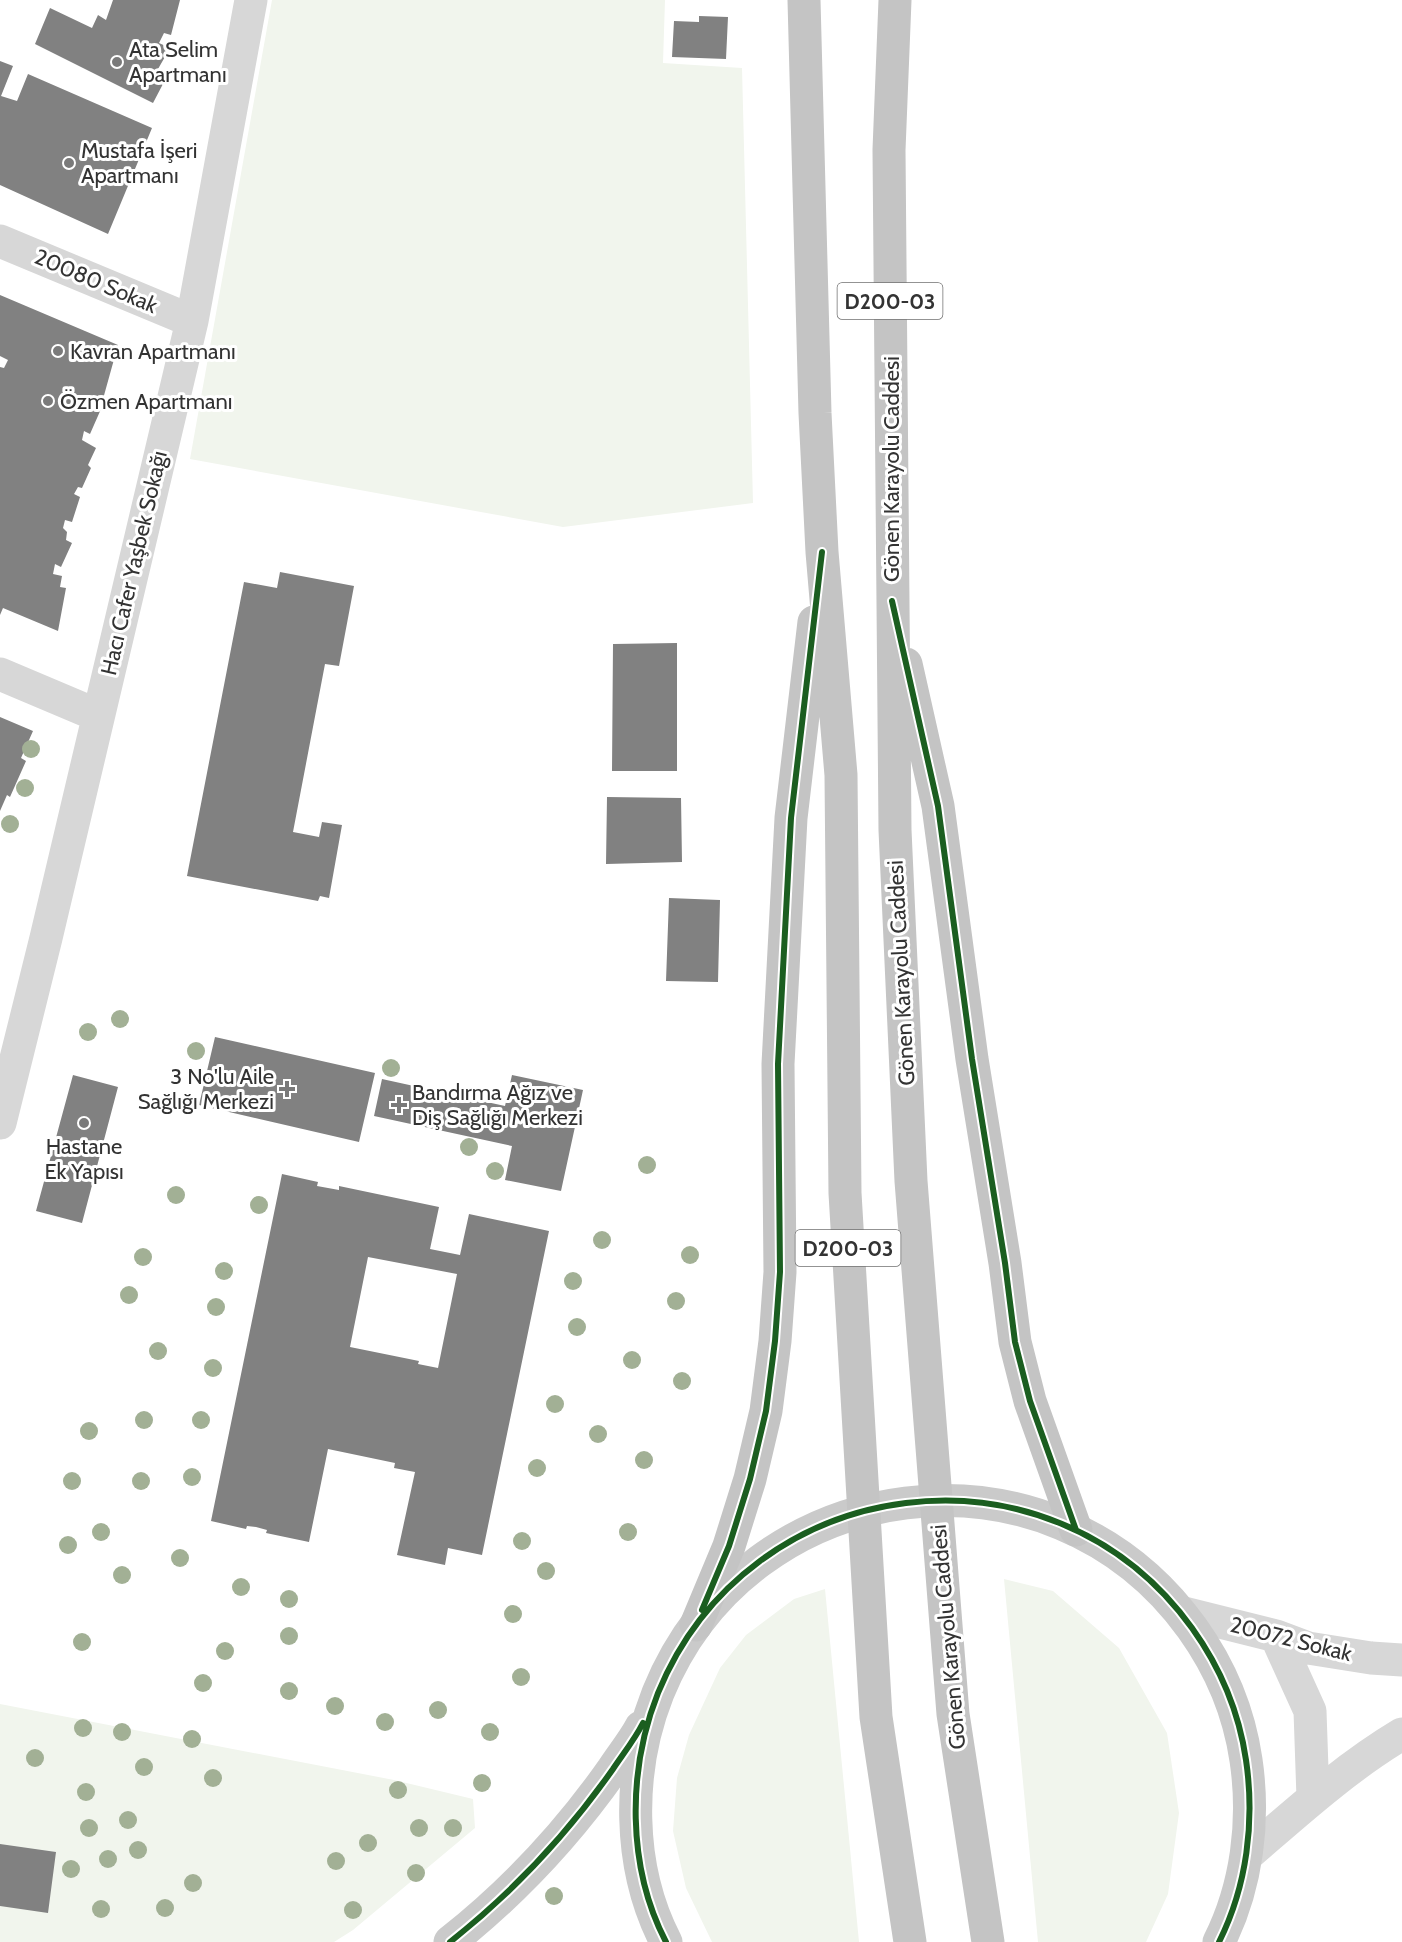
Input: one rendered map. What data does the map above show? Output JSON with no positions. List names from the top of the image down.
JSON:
{
  "streets": {
    "highway": ["D200-03", "Gönen Karayolu Caddesi"],
    "street": ["20080 Sokak", "Hacı Cafer Yaşbek Sokağı", "20072 Sokak"]
  },
  "crossings": [
    ["20080 Sokak", "Hacı Cafer Yaşbek Sokağı"]
  ],
  "places": {
    "other": [
      "Ata Selim Apartmanı",
      "Mustafa İşeri Apartmanı",
      "Kavran Apartmanı",
      "Özmen Apartmanı",
      "Hastane Ek Yapısı"
    ],
    "health": ["3 No'lu Aile Sağlığı Merkezi", "Bandırma Ağız ve Diş Sağlığı Merkezi"]
  }
}
